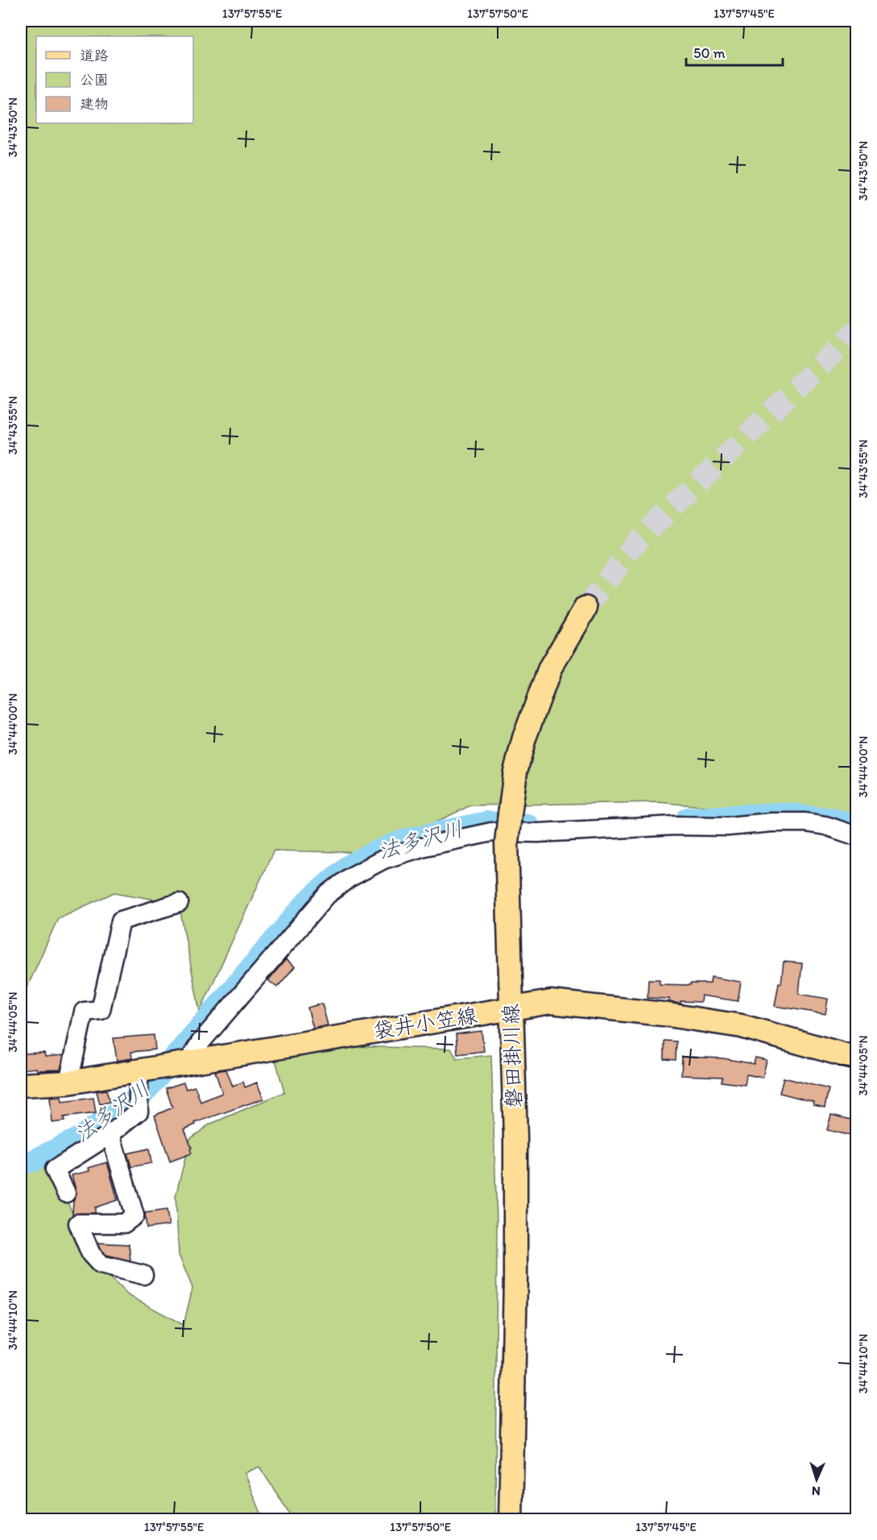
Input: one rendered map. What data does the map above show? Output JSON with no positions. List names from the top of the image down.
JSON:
{
  "streets": {
    "main road": ["袋井小笠線", "磐田掛川線"]
  },
  "crossings": [
    ["袋井小笠線", "磐田掛川線"]
  ],
  "water": ["法多沢川"],
  "legend": ["道路", "公園", "建物"],
  "scale_bar": "50 m",
  "north": "bottom",
  "coordinates": [
    "137°57'55\"E",
    "137°57'50\"E",
    "137°57'45\"E",
    "34°43'50\"N",
    "34°43'55\"N",
    "34°44'00\"N",
    "34°44'05\"N",
    "34°44'10\"N"
  ]
}
